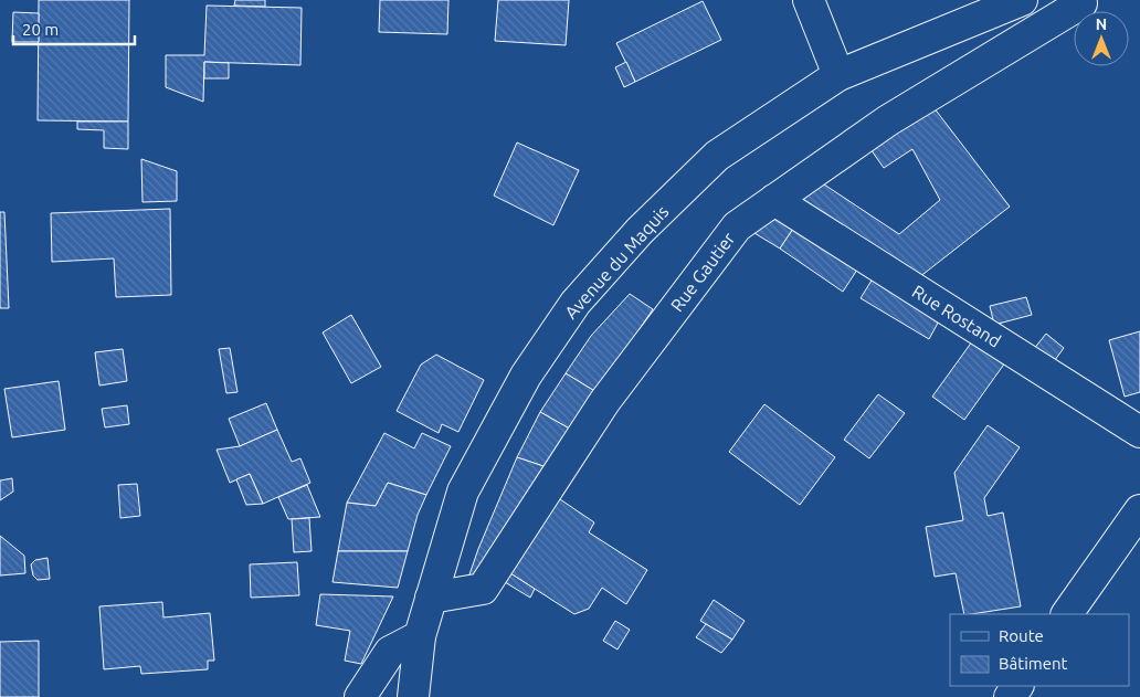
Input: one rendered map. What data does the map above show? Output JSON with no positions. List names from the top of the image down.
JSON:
{
  "streets": {
    "street": ["Avenue du Maquis", "Rue Gautier", "Rue Rostand"]
  },
  "crossings": [
    ["Avenue du Maquis", "Rue Gautier"],
    ["Rue Gautier", "Rue Rostand"]
  ],
  "legend": ["Route", "Bâtiment"],
  "scale_bar": "20 m",
  "north": "top"
}
